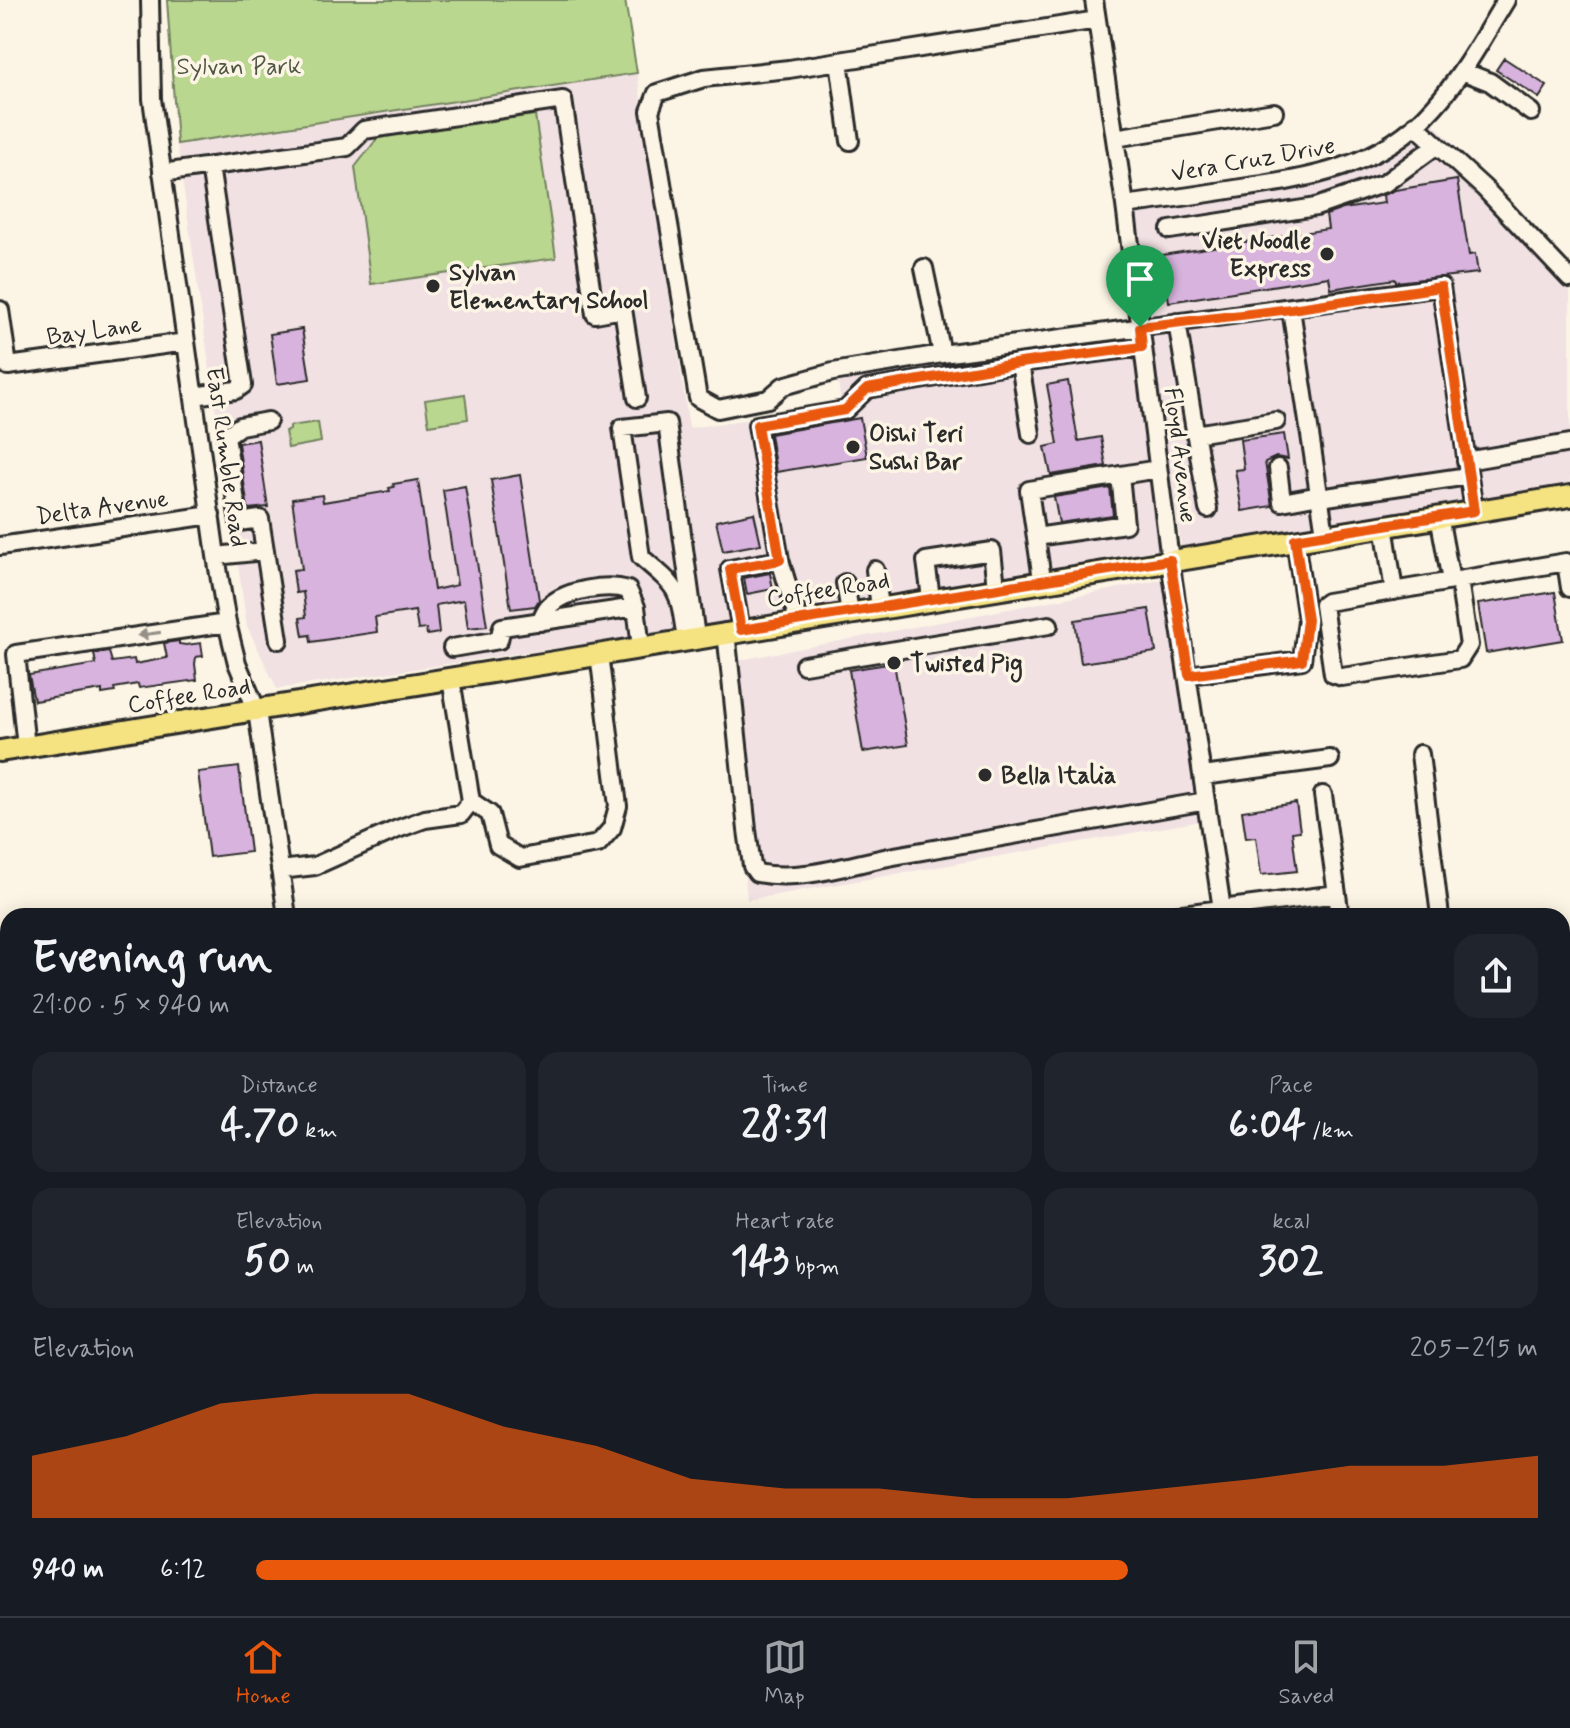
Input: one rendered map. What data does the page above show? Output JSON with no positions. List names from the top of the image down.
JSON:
{
  "streets": {
    "main road": ["Coffee Road"],
    "street": [
      "Vera Cruz Drive",
      "Bay Lane",
      "Floyd Avenue",
      "East Rumble Road",
      "Delta Avenue"
    ]
  },
  "crossings": [
    ["Vera Cruz Drive", "Floyd Avenue"],
    ["Bay Lane", "East Rumble Road"],
    ["Floyd Avenue", "Coffee Road"],
    ["East Rumble Road", "Delta Avenue"],
    ["East Rumble Road", "Coffee Road"]
  ],
  "parks": ["Sylvan Park"],
  "places": [
    "Viet Noodle Express",
    "Sylvan Elementary School",
    "Oishi Teri Sushi Bar",
    "Twisted Pig",
    "Bella Italia"
  ],
  "page": {
    "heading": ["Evening run", "21:00 · 5 × 940 m"],
    "stats": [
      ["Distance", "4.70 km"],
      ["Time", "28:31"],
      ["Pace", "6:04 /km"],
      ["Elevation", "50 m"],
      ["Heart rate", "143 bpm"],
      ["kcal", "302"]
    ],
    "chart": ["Elevation", "205–215 m"],
    "list": [
      {
        "name": "940 m",
        "note": "6:12"
      }
    ],
    "tabs": ["Home", "Map", "Saved"]
  }
}
